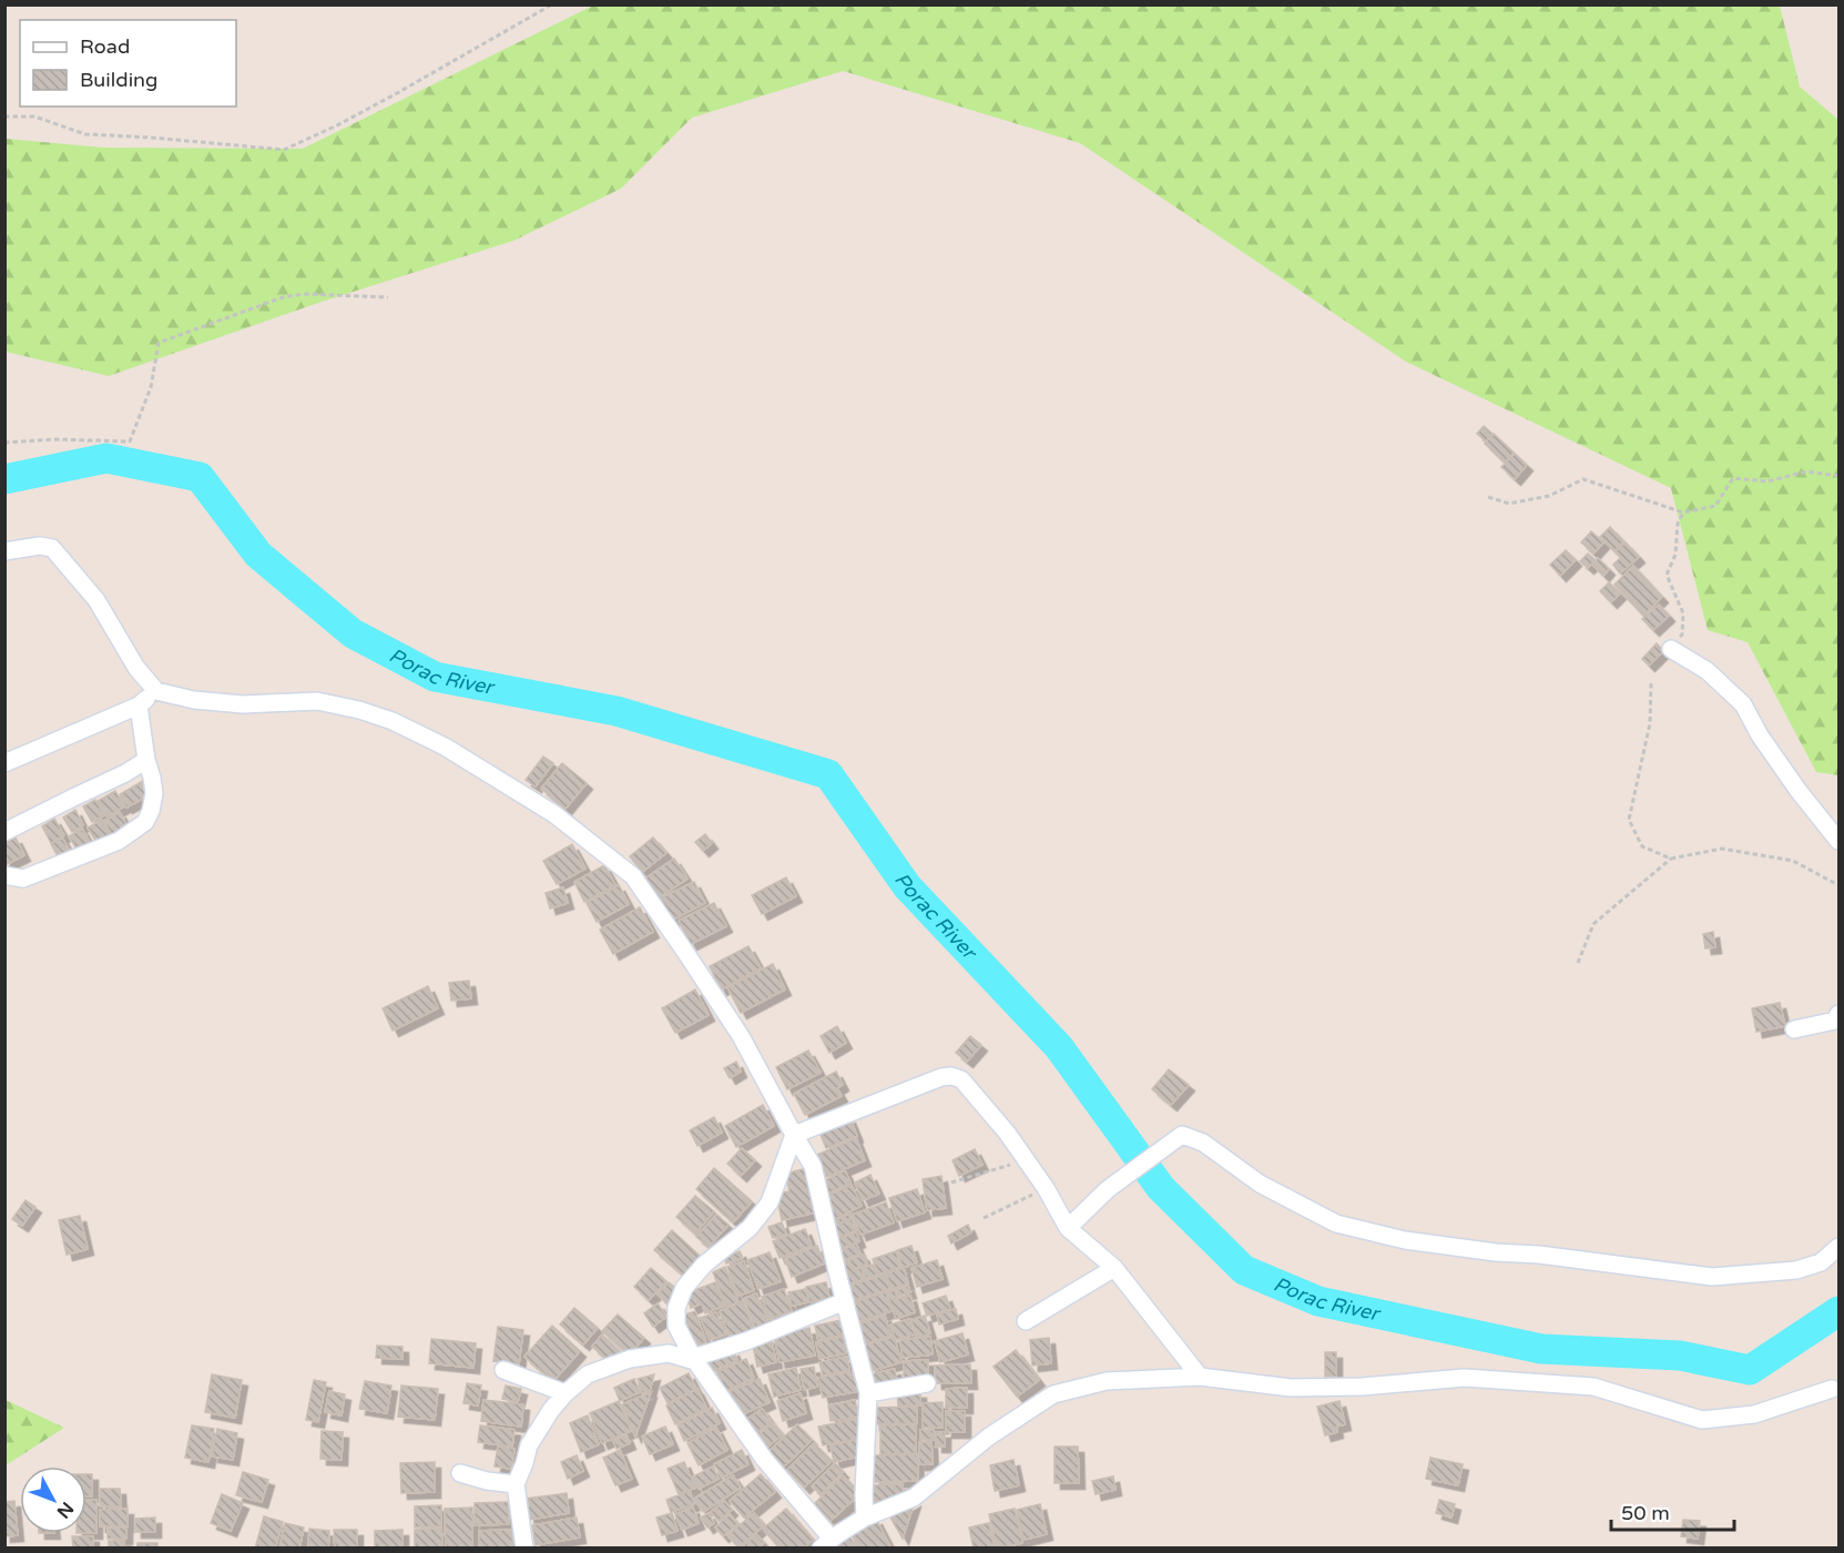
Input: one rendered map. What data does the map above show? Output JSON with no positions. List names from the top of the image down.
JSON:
{
  "water": ["Porac River"],
  "legend": ["Road", "Building"],
  "scale_bar": "50 m",
  "north": "bottom right"
}
